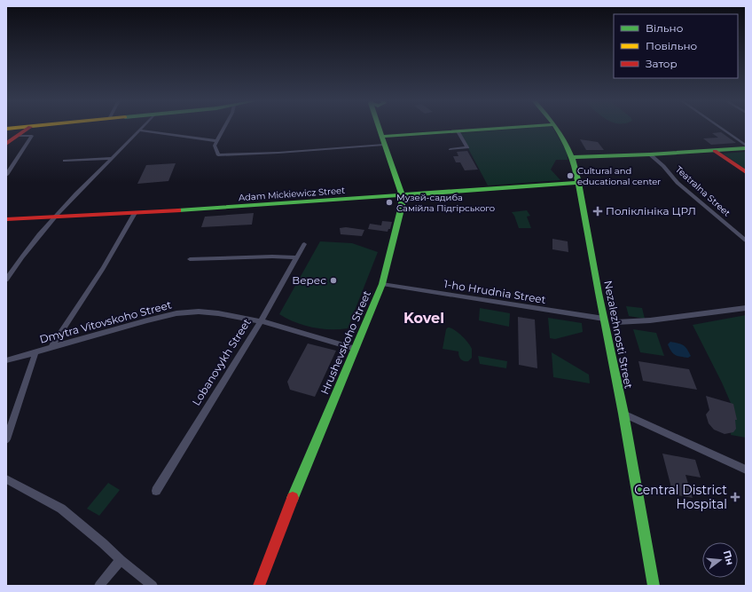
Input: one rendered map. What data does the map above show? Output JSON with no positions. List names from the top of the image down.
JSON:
{
  "streets": {
    "street": [
      "Teatralna Street",
      "Adam Mickiewicz Street",
      "1-ho Hrudnia Street",
      "Dmytra Vitovskoho Street",
      "Nezalezhnosti Street",
      "Hrushevskoho Street",
      "Lobanovykh Street"
    ]
  },
  "crossings": [
    ["Teatralna Street", "Nezalezhnosti Street"],
    ["Adam Mickiewicz Street", "Nezalezhnosti Street"],
    ["Adam Mickiewicz Street", "Hrushevskoho Street"],
    ["1-ho Hrudnia Street", "Nezalezhnosti Street"],
    ["1-ho Hrudnia Street", "Hrushevskoho Street"],
    ["Dmytra Vitovskoho Street", "Hrushevskoho Street"],
    ["Dmytra Vitovskoho Street", "Lobanovykh Street"]
  ],
  "districts": ["Kovel"],
  "places": {
    "other": ["Cultural and educational center", "Музей-садиба Самійла Підгірського", "Верес"],
    "health": ["Поліклініка ЦРЛ", "Central District Hospital"]
  },
  "legend": ["Вільно", "Повільно", "Затор"],
  "north": "right"
}
